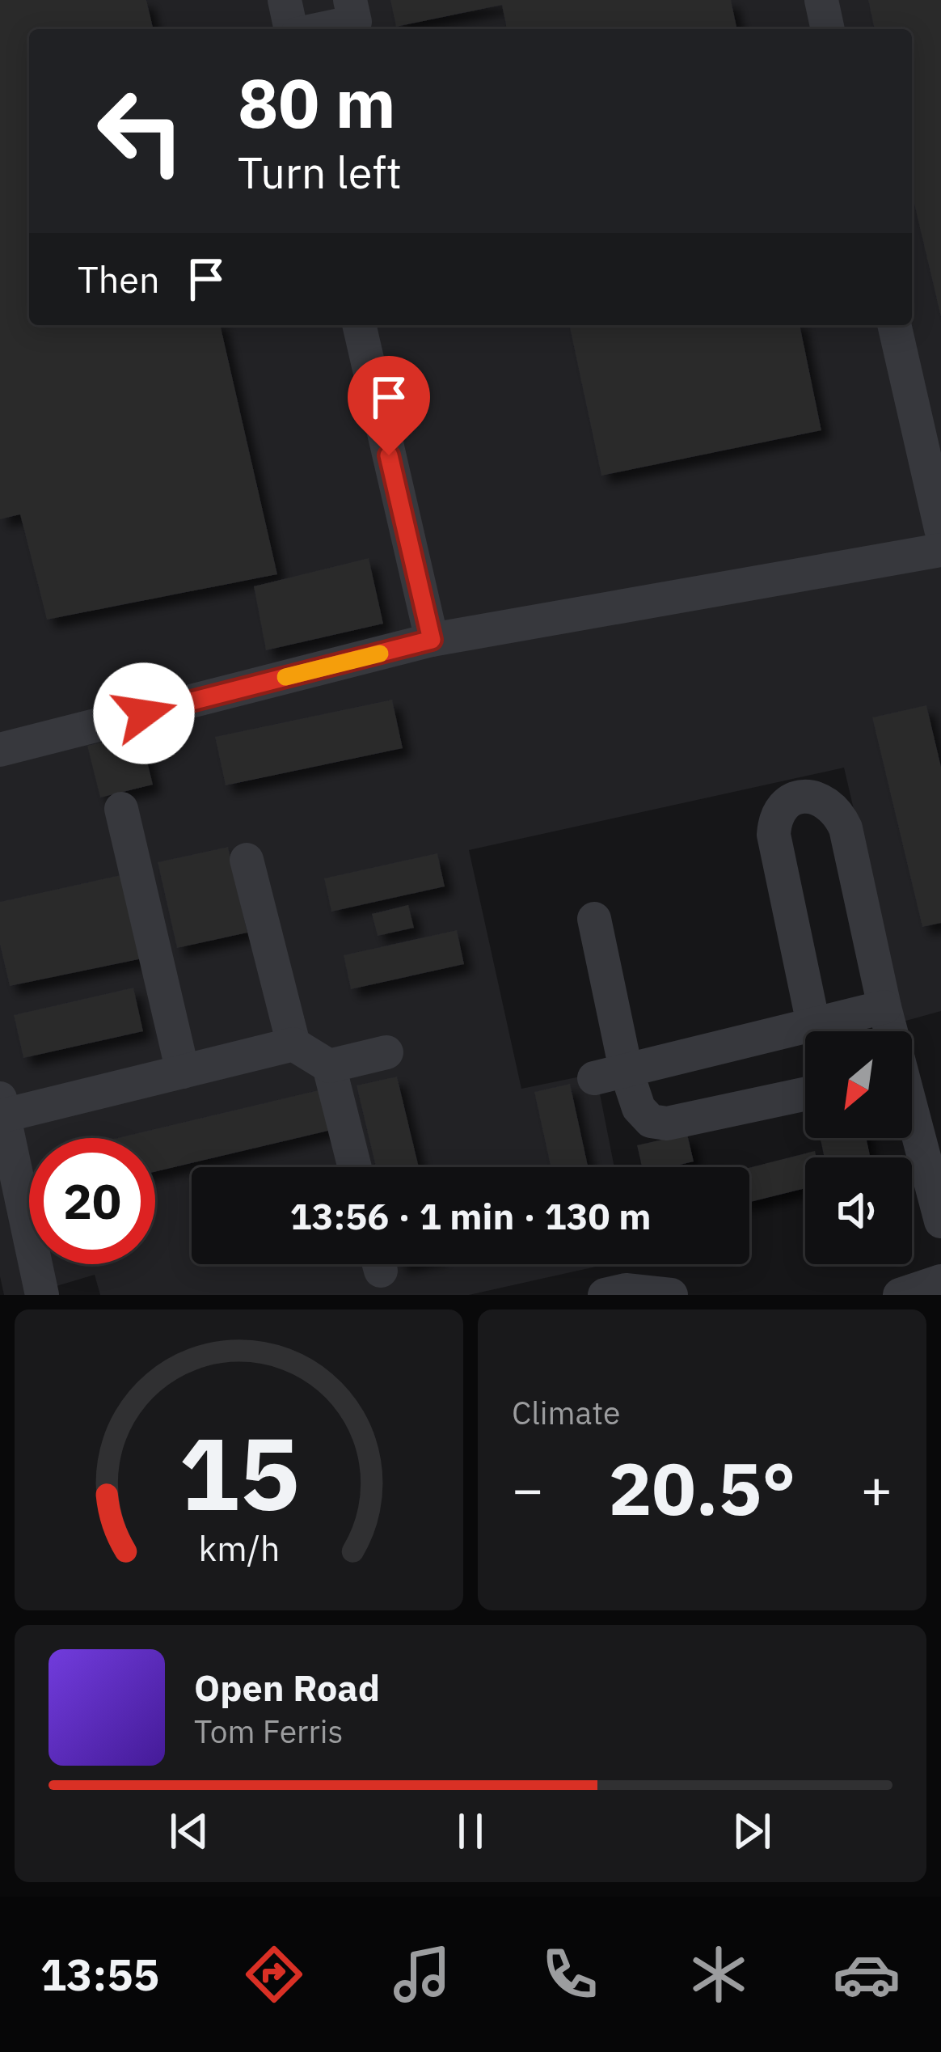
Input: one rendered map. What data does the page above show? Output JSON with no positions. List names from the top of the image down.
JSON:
{
  "north": "bottom left",
  "page": {
    "turn": ["80 m", "Turn left"],
    "then": "Then",
    "limit": "20",
    "trip": "13:56 · 1 min · 130 m",
    "tile": "Climate",
    "heat": ["−", "20.5°", "+"],
    "song": ["Open Road", "Tom Ferris"],
    "tabs": "13:55",
    "gauge": ["15", "km/h"]
  }
}
